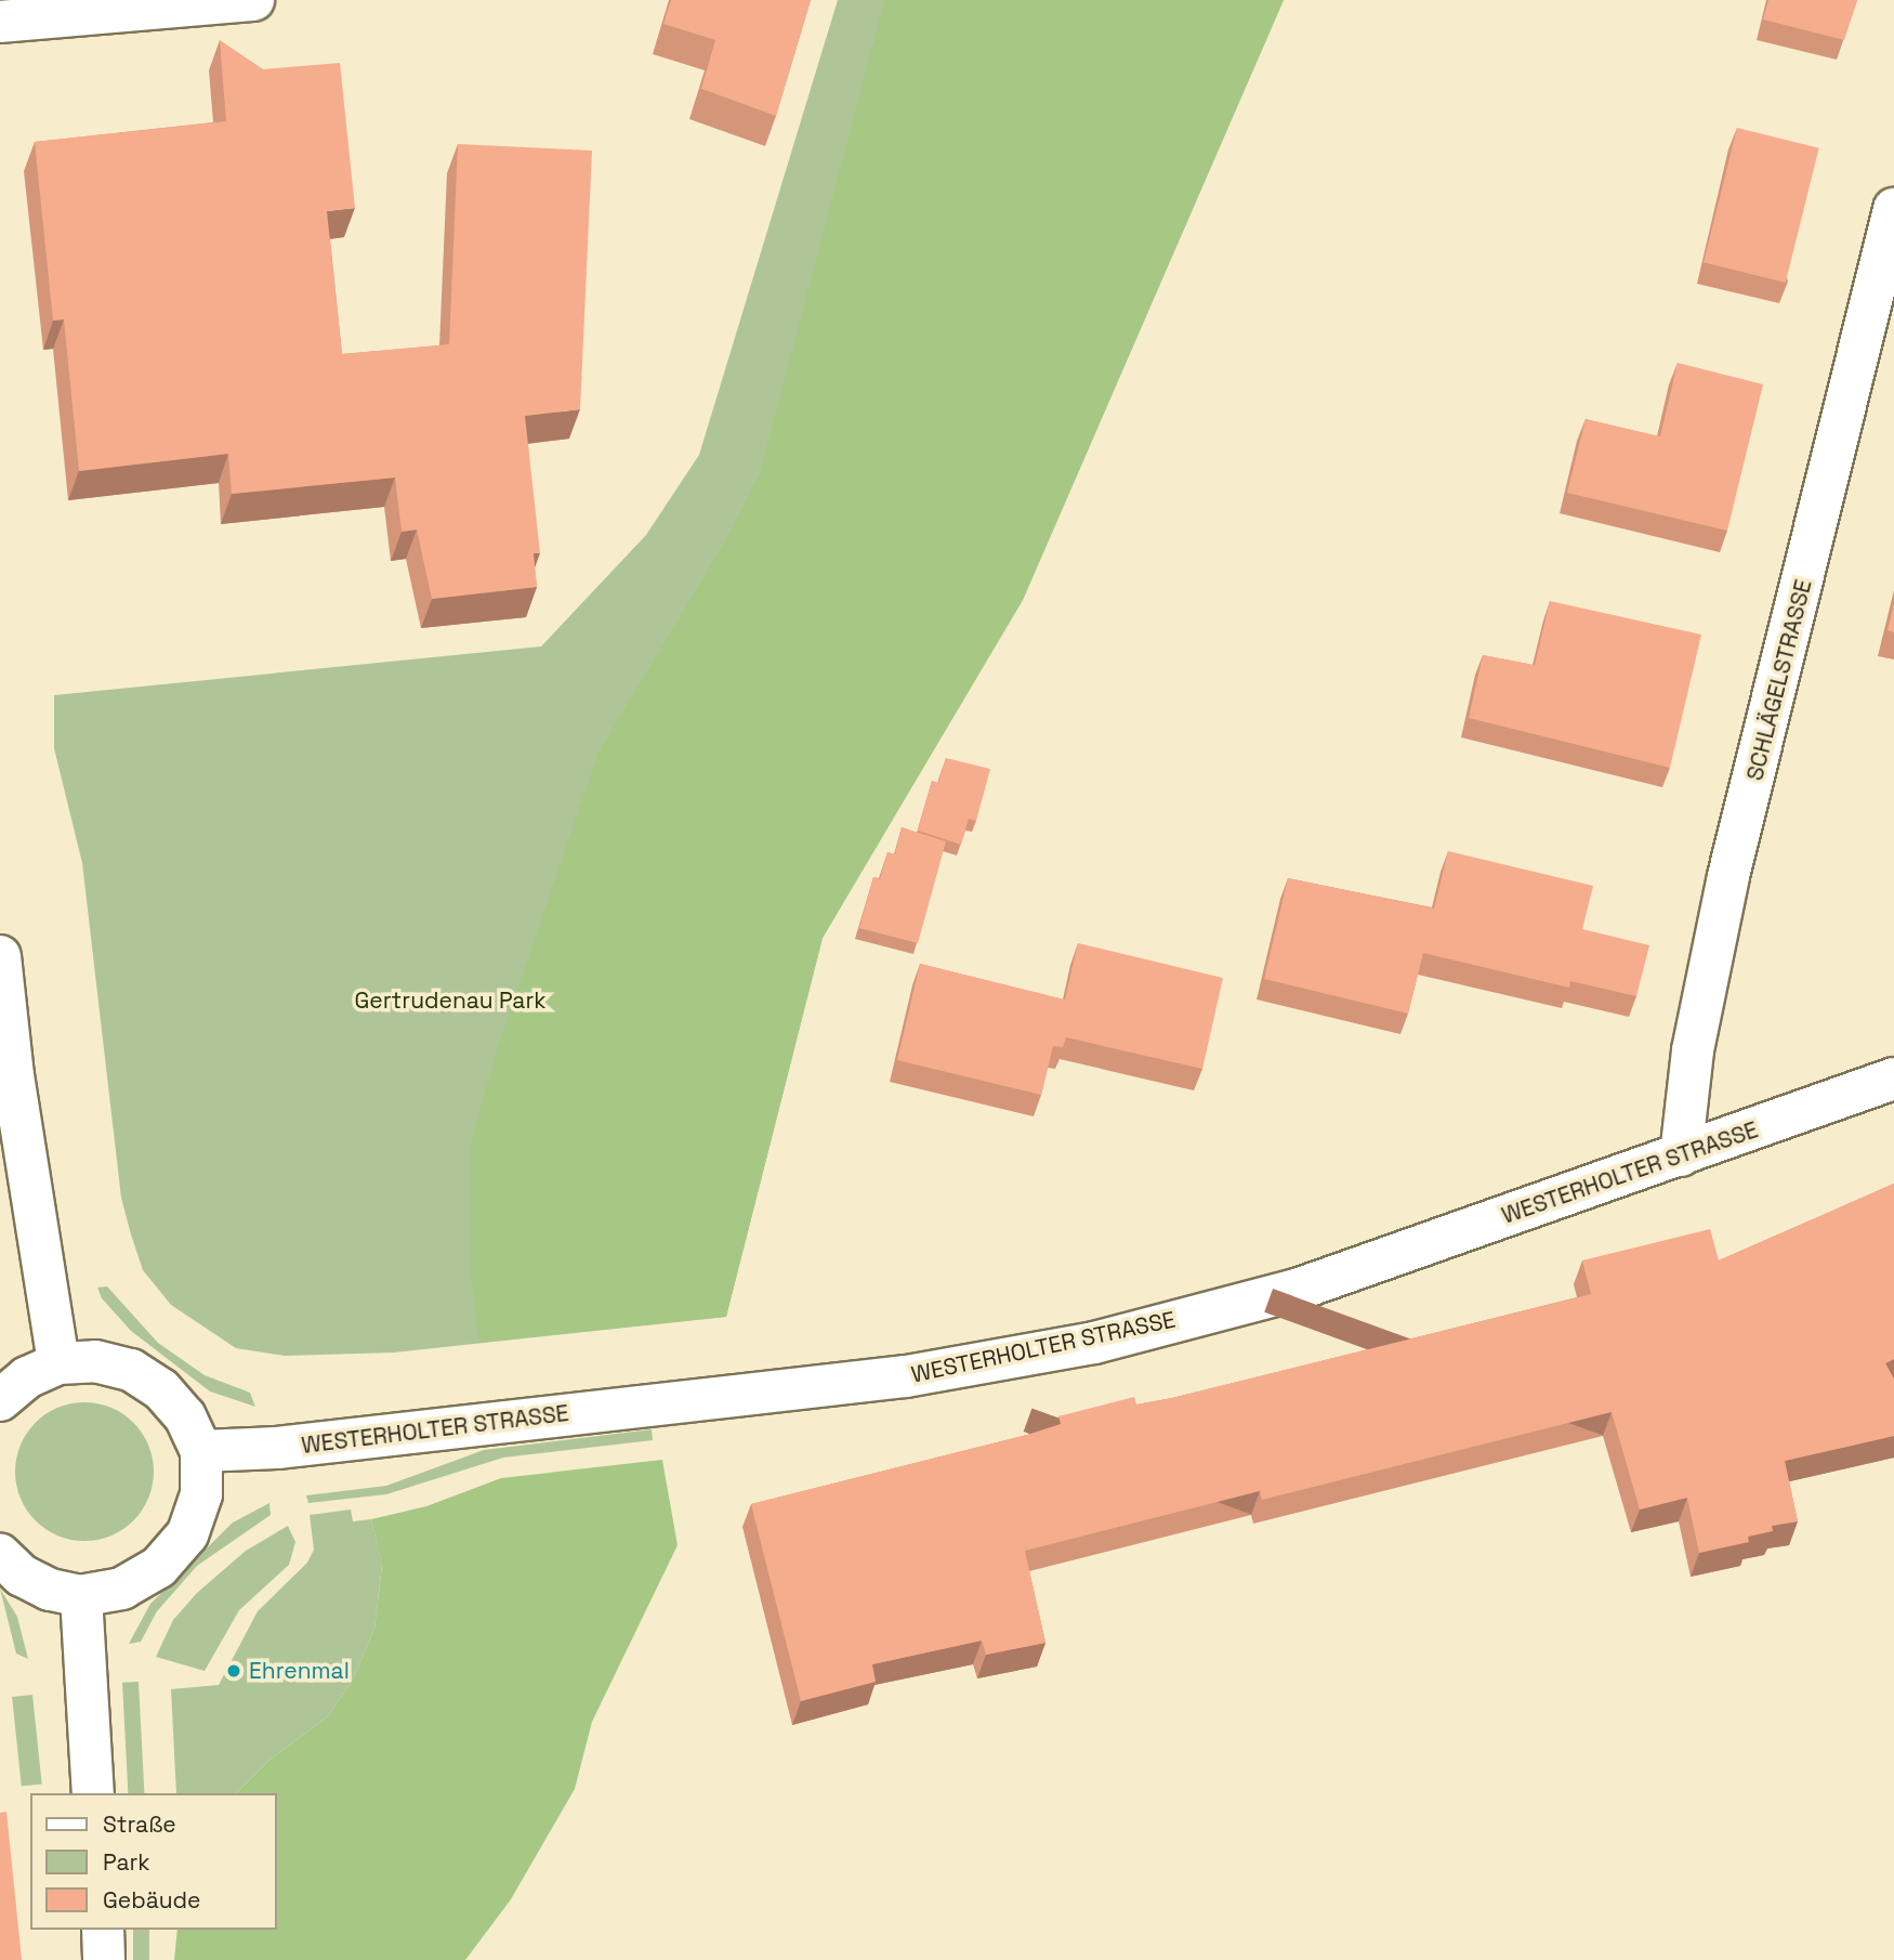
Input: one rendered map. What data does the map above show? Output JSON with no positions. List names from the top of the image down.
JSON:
{
  "streets": {
    "street": ["SCHLÄGELSTRASSE", "WESTERHOLTER STRASSE"]
  },
  "crossings": [
    ["SCHLÄGELSTRASSE", "WESTERHOLTER STRASSE"]
  ],
  "parks": ["Gertrudenau Park"],
  "places": ["Ehrenmal"],
  "legend": ["Straße", "Park", "Gebäude"]
}
